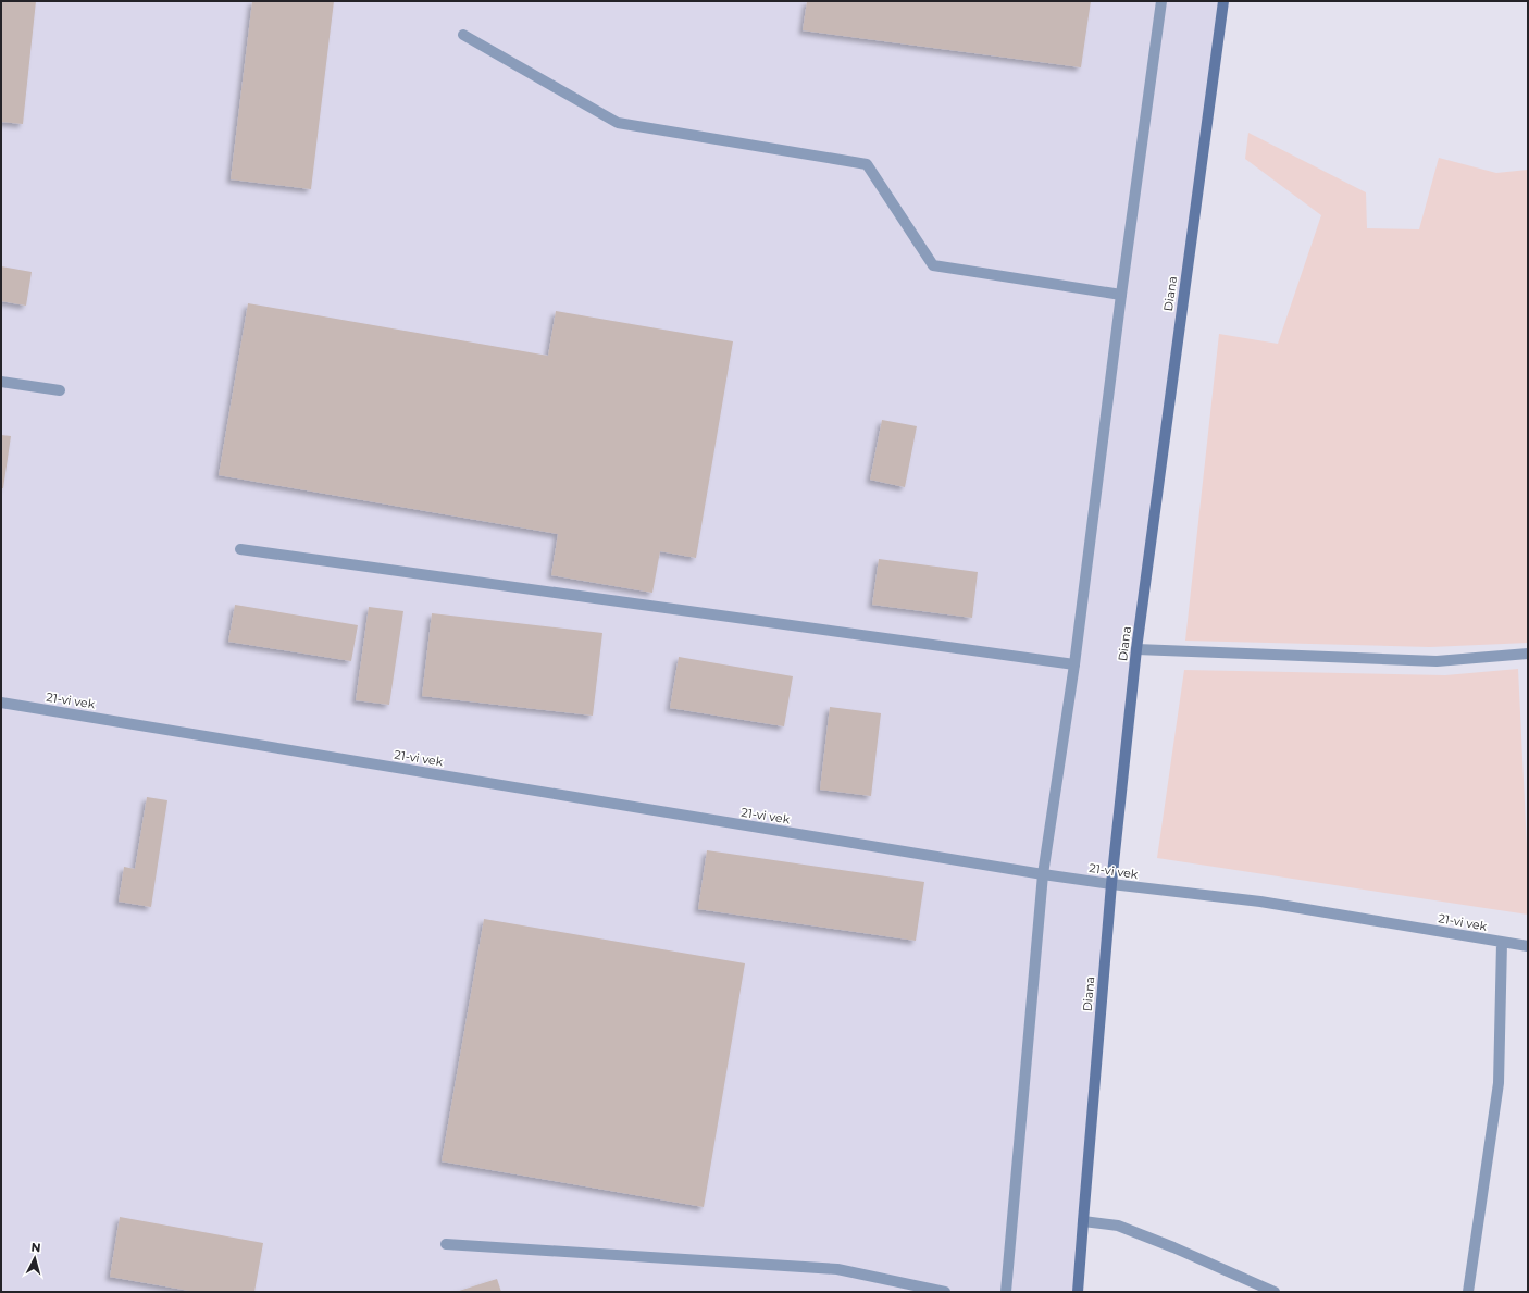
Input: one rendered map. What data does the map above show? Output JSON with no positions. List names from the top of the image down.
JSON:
{
  "streets": {
    "main road": ["Diana"],
    "street": ["21-vi vek"]
  },
  "crossings": [
    ["Diana", "21-vi vek"]
  ],
  "north": "top"
}
